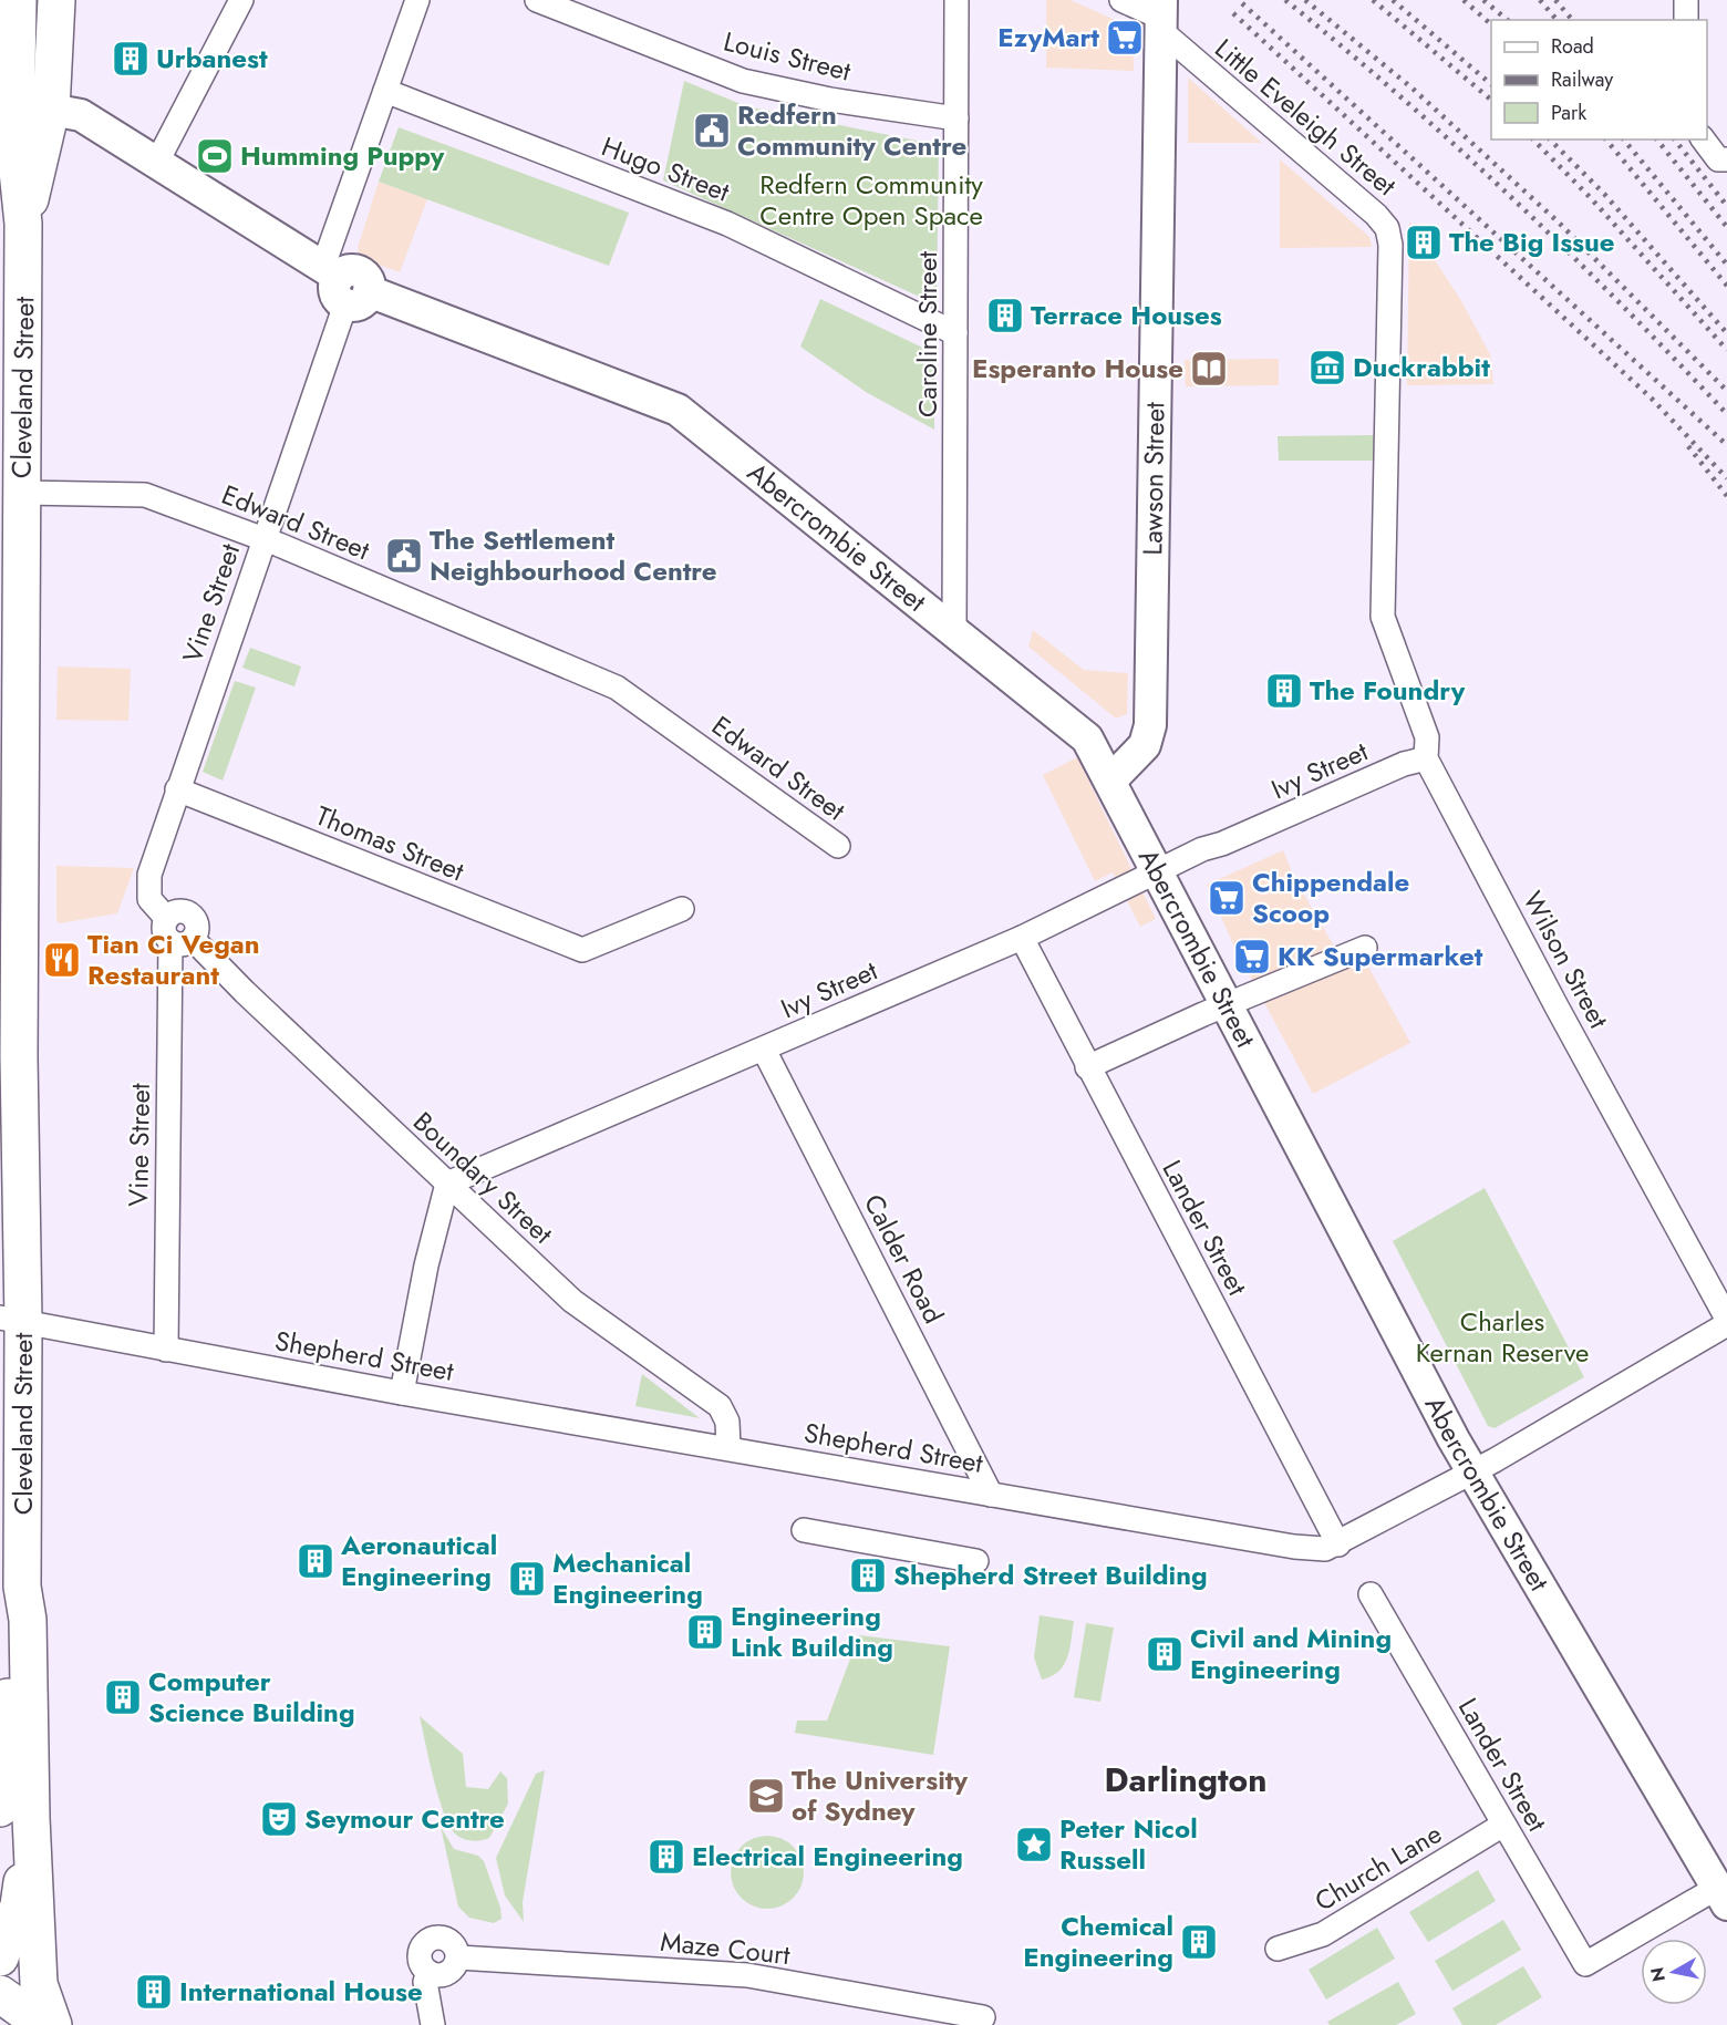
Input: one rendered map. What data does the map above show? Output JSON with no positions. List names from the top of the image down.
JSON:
{
  "streets": {
    "main road": ["Cleveland Street"],
    "street": [
      "Louis Street",
      "Little Eveleigh Street",
      "Hugo Street",
      "Caroline Street",
      "Lawson Street",
      "Edward Street",
      "Abercrombie Street",
      "Vine Street",
      "Ivy Street",
      "Thomas Street",
      "Wilson Street",
      "Boundary Street",
      "Lander Street",
      "Calder Road",
      "Shepherd Street",
      "Church Lane",
      "Maze Court"
    ]
  },
  "crossings": [
    ["Louis Street", "Caroline Street"],
    ["Little Eveleigh Street", "Lawson Street"],
    ["Little Eveleigh Street", "Wilson Street"],
    ["Hugo Street", "Caroline Street"],
    ["Hugo Street", "Vine Street"],
    ["Caroline Street", "Abercrombie Street"],
    ["Cleveland Street", "Edward Street"],
    ["Cleveland Street", "Abercrombie Street"],
    ["Cleveland Street", "Shepherd Street"],
    ["Lawson Street", "Abercrombie Street"],
    ["Edward Street", "Vine Street"],
    ["Abercrombie Street", "Vine Street"],
    ["Abercrombie Street", "Ivy Street"],
    ["Abercrombie Street", "Lander Street"],
    ["Abercrombie Street", "Shepherd Street"],
    ["Vine Street", "Thomas Street"],
    ["Vine Street", "Boundary Street"],
    ["Vine Street", "Shepherd Street"],
    ["Ivy Street", "Wilson Street"],
    ["Ivy Street", "Boundary Street"],
    ["Ivy Street", "Lander Street"],
    ["Ivy Street", "Calder Road"],
    ["Boundary Street", "Shepherd Street"],
    ["Lander Street", "Shepherd Street"],
    ["Lander Street", "Church Lane"],
    ["Calder Road", "Shepherd Street"]
  ],
  "districts": ["Darlington"],
  "parks": ["Redfern Community Centre Open Space", "Charles Kernan Reserve"],
  "places": {
    "supermarket": ["EzyMart", "Chippendale Scoop", "KK Supermarket"],
    "building": [
      "Urbanest",
      "The Big Issue",
      "Terrace Houses",
      "The Foundry",
      "Aeronautical Engineering",
      "Shepherd Street Building",
      "Mechanical Engineering",
      "Engineering Link Building",
      "Civil and Mining Engineering",
      "Computer Science Building",
      "Electrical Engineering",
      "Chemical Engineering",
      "International House"
    ],
    "public building": ["Redfern Community Centre", "The Settlement Neighbourhood Centre"],
    "sports": ["Humming Puppy"],
    "museum": ["Duckrabbit"],
    "library": ["Esperanto House"],
    "restaurant": ["Tian Ci Vegan Restaurant"],
    "school or university": ["The University of Sydney"],
    "theatre": ["Seymour Centre"],
    "place": ["Peter Nicol Russell"]
  },
  "legend": ["Road", "Railway", "Park"],
  "north": "left"
}
